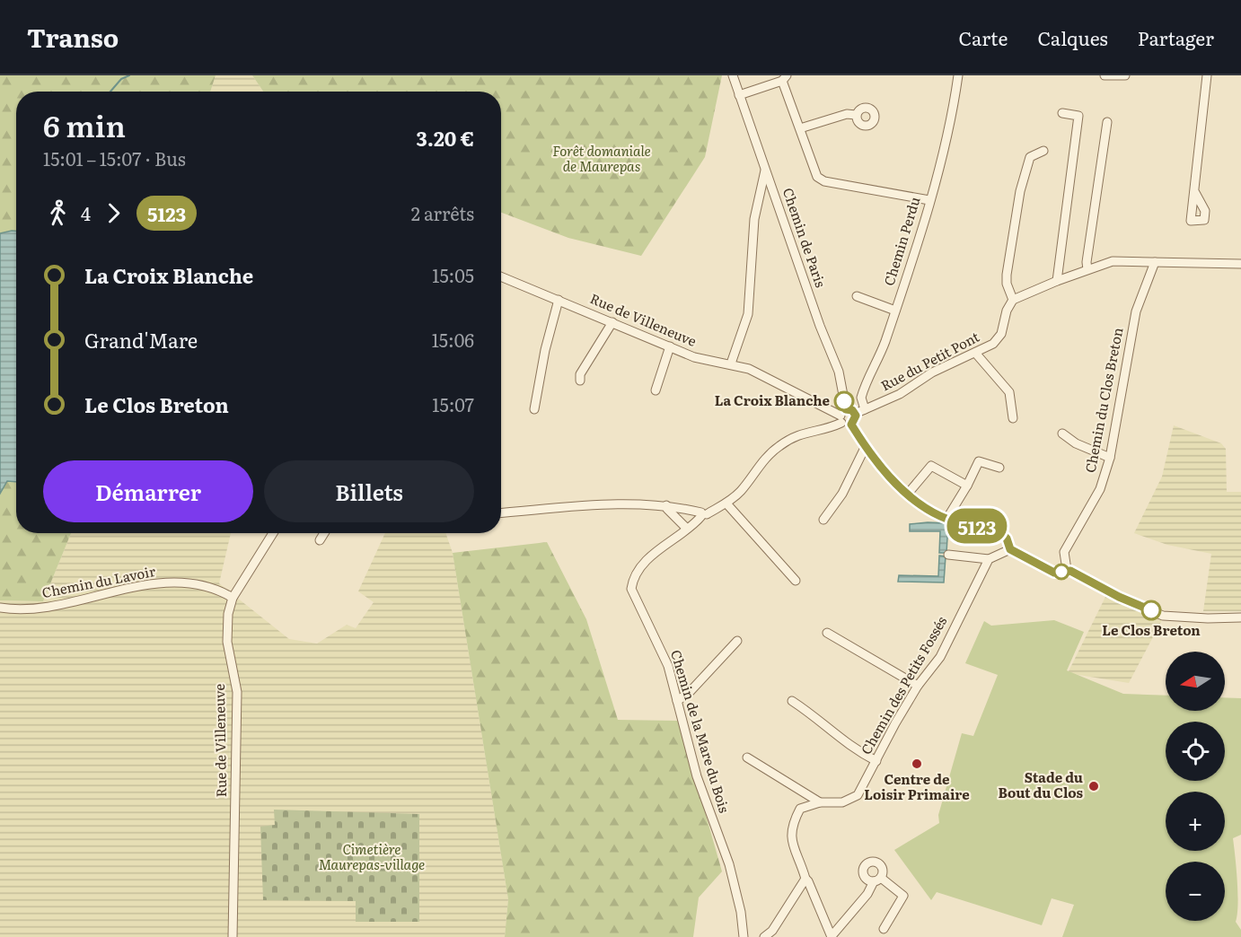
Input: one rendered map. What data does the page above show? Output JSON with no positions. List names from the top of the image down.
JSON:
{
  "streets": {
    "street": [
      "Chemin de Paris",
      "Chemin Perdu",
      "Rue de Villeneuve",
      "Rue du Petit Pont",
      "Chemin du Clos Breton",
      "Chemin du Lavoir",
      "Chemin des Petits Fossés",
      "Chemin de la Mare du Bois"
    ]
  },
  "crossings": [
    ["Chemin de Paris", "Rue de Villeneuve"],
    ["Chemin Perdu", "Rue du Petit Pont"],
    ["Rue de Villeneuve", "Chemin du Lavoir"]
  ],
  "parks": ["Forêt domaniale de Maurepas", "Cimetière Maurepas-village"],
  "places": [
    "La Croix Blanche",
    "Le Clos Breton",
    "Centre de Loisir Primaire",
    "Stade du Bout du Clos"
  ],
  "lines": ["bus line 5123"],
  "north": "left",
  "page": {
    "header": "Transo",
    "nav": ["Carte", "Calques", "Partager"],
    "on_map": "5123",
    "heading": ["6 min", "15:01 – 15:07 · Bus", "3.20 €"],
    "legs": ["4", "5123", "2 arrêts"],
    "list": [
      {
        "name": "La Croix Blanche",
        "value": "15:05"
      },
      {
        "name": "Grand'Mare",
        "value": "15:06"
      },
      {
        "name": "Le Clos Breton",
        "value": "15:07"
      }
    ],
    "buttons": ["Démarrer", "Billets"],
    "map_buttons": ["+", "−"]
  }
}
